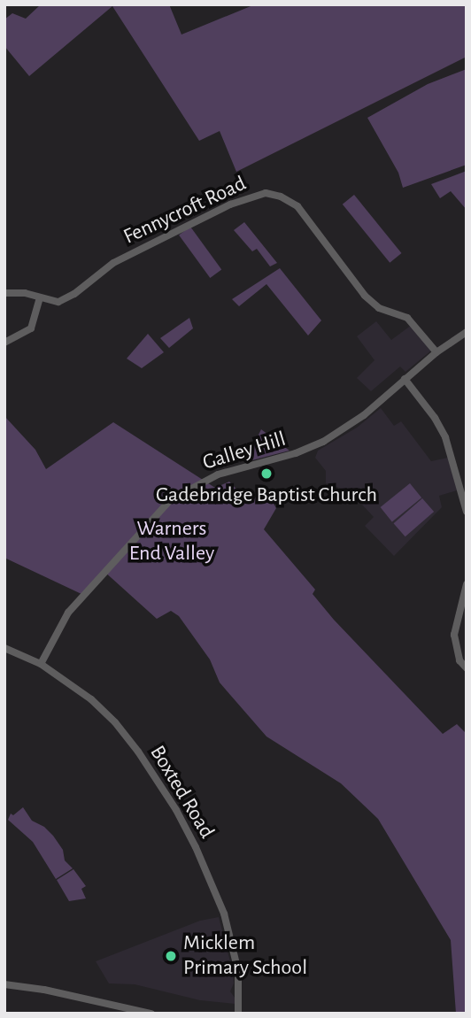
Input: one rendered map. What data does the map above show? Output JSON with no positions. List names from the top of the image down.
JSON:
{
  "streets": {
    "street": ["Fennycroft Road", "Galley Hill", "Boxted Road"]
  },
  "crossings": [
    ["Fennycroft Road", "Galley Hill"],
    ["Galley Hill", "Boxted Road"]
  ],
  "parks": ["Warners End Valley"],
  "places": ["Gadebridge Baptist Church", "Micklem Primary School"]
}
